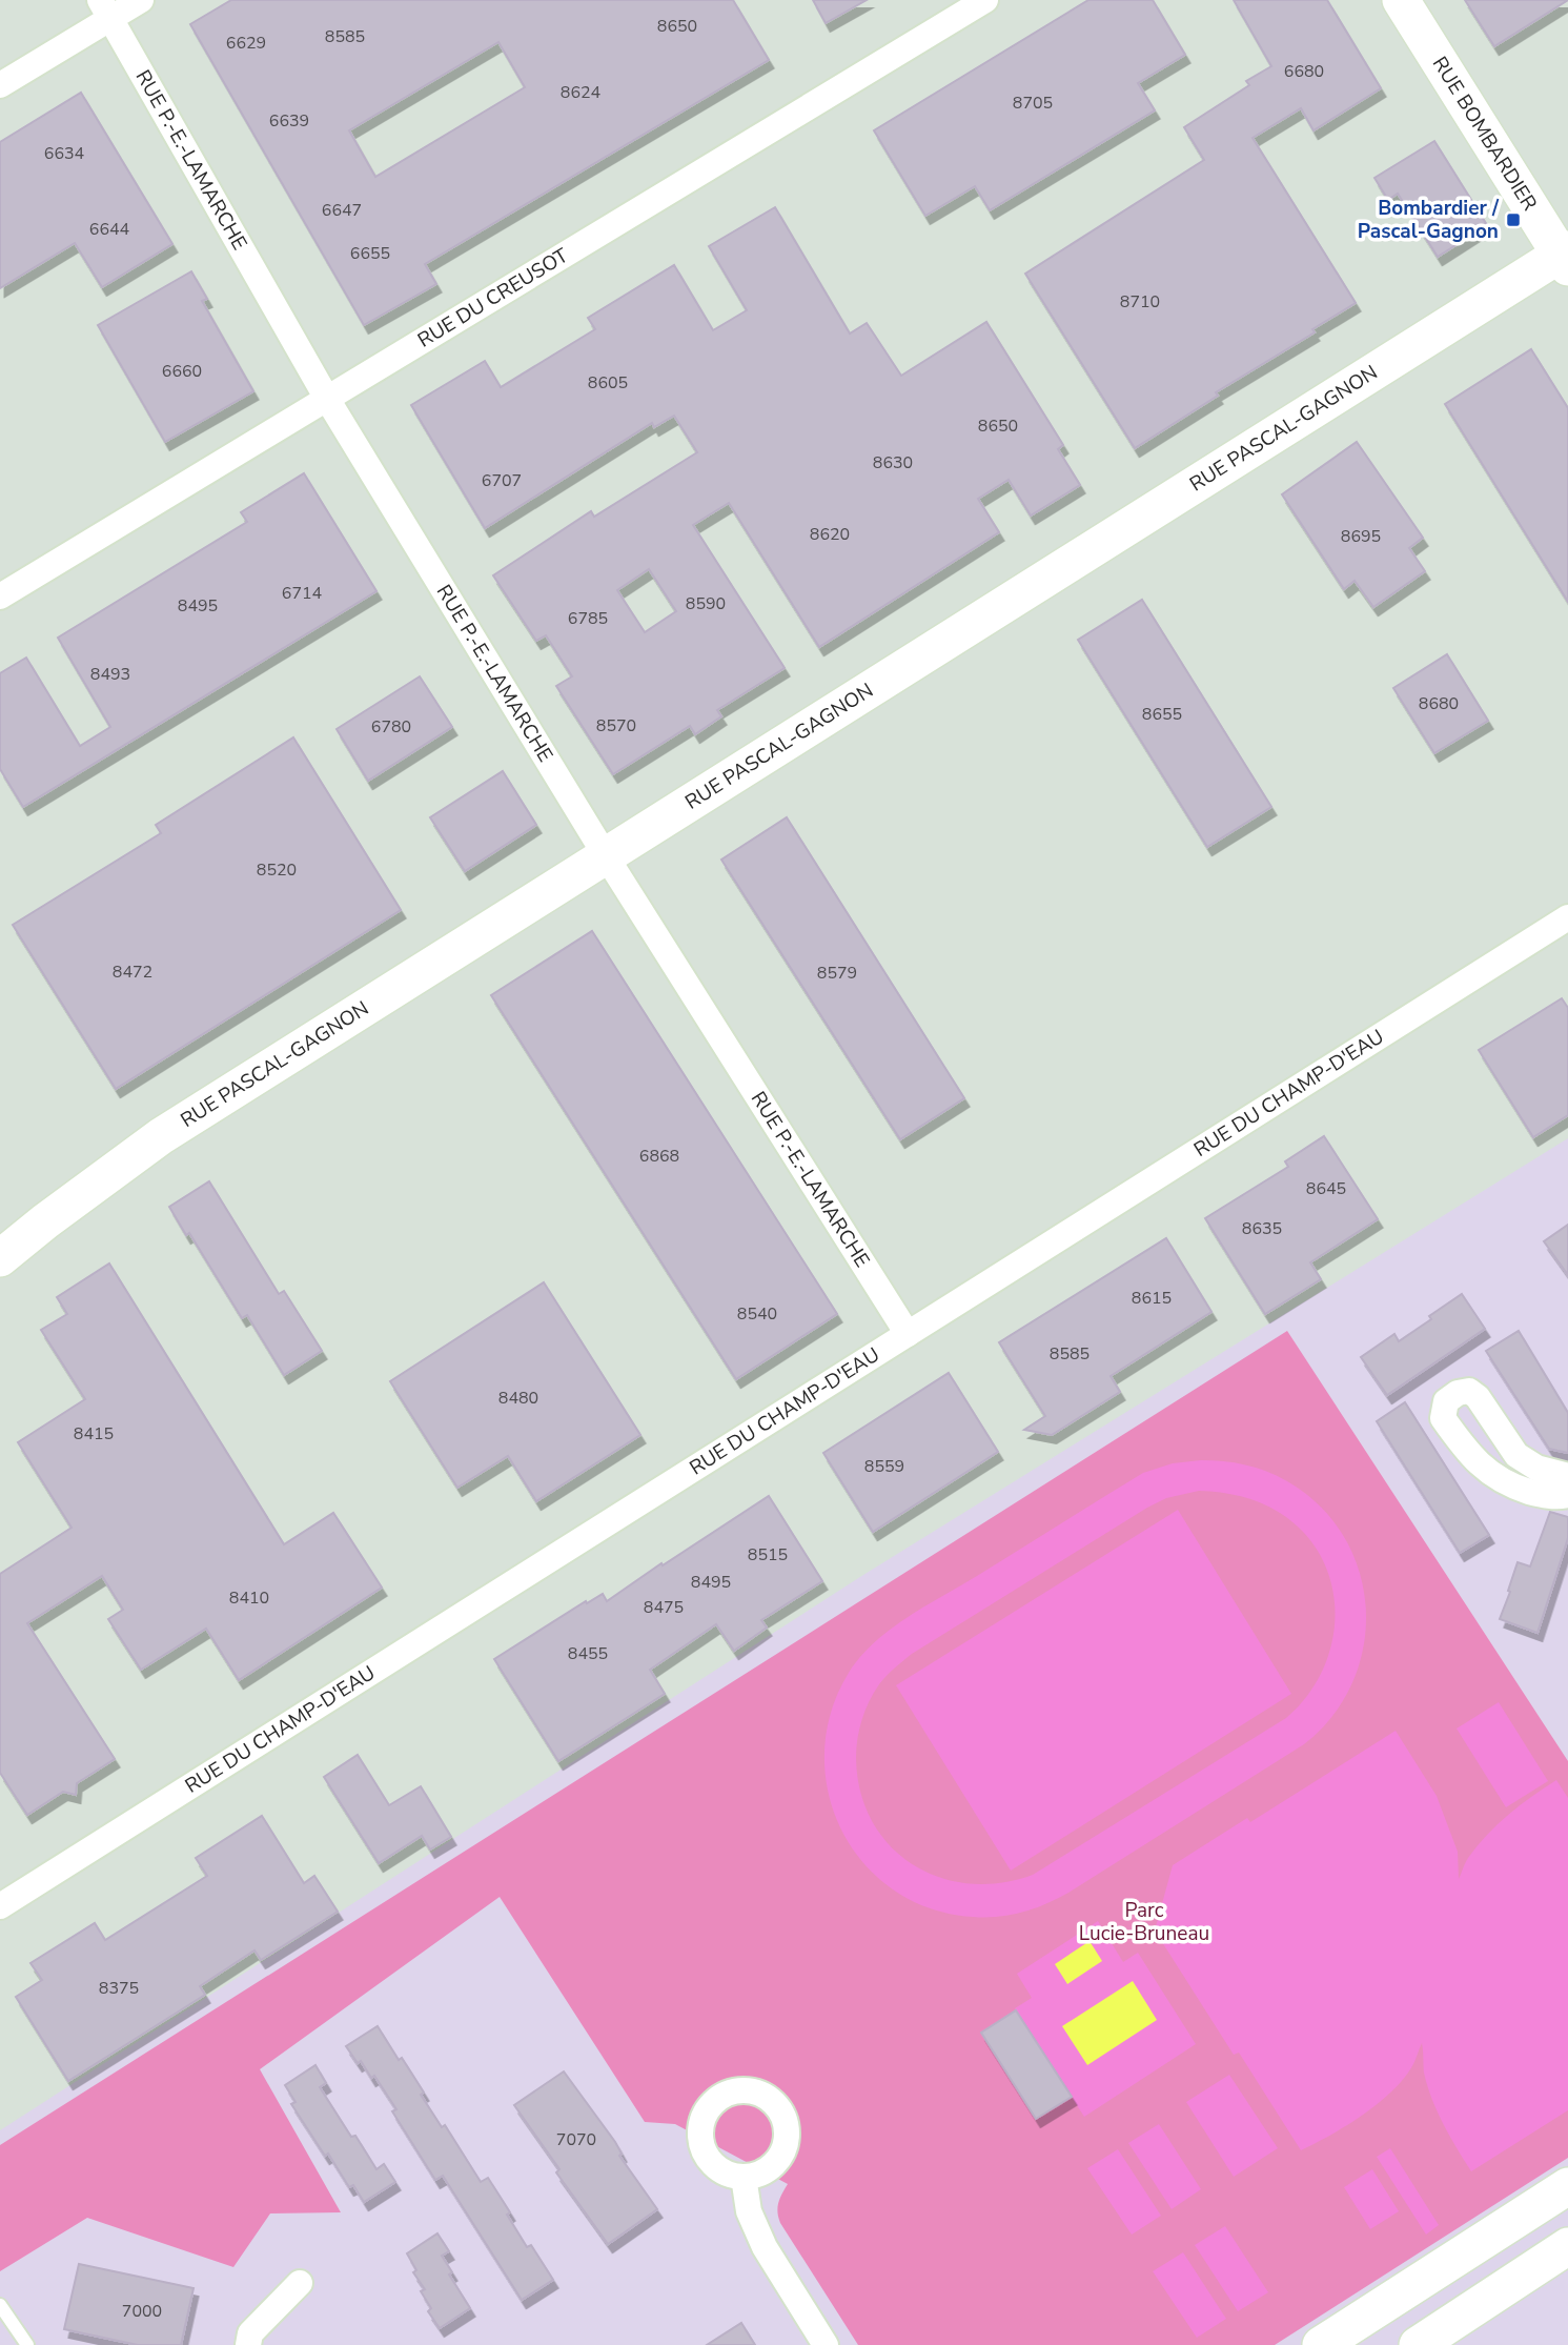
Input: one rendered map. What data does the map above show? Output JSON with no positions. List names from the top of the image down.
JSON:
{
  "streets": {
    "street": [
      "RUE BOMBARDIER",
      "RUE P.-E.-LAMARCHE",
      "RUE DU CREUSOT",
      "RUE PASCAL-GAGNON",
      "RUE DU CHAMP-D'EAU"
    ]
  },
  "crossings": [
    ["RUE BOMBARDIER", "RUE PASCAL-GAGNON"],
    ["RUE P.-E.-LAMARCHE", "RUE DU CREUSOT"],
    ["RUE P.-E.-LAMARCHE", "RUE PASCAL-GAGNON"],
    ["RUE P.-E.-LAMARCHE", "RUE DU CHAMP-D'EAU"]
  ],
  "parks": ["Parc Lucie-Bruneau"],
  "places": {
    "transit": ["Bombardier / Pascal-Gagnon"]
  },
  "house_numbers": [
    "8650",
    "8585",
    "6629",
    "6680",
    "8624",
    "8705",
    "6639",
    "6634",
    "6647",
    "6644",
    "6655",
    "8710",
    "6660",
    "8605",
    "8650",
    "8630",
    "6707",
    "8620",
    "8695",
    "6714",
    "8590",
    "8495",
    "6785",
    "8493",
    "8680",
    "8655",
    "8570",
    "6780",
    "8520",
    "8472",
    "8579",
    "6868",
    "8645",
    "8635",
    "8615",
    "8540",
    "8585",
    "8480",
    "8415",
    "8559",
    "8515",
    "8495",
    "8410",
    "8475",
    "8455",
    "8375",
    "7070",
    "7000"
  ]
}
